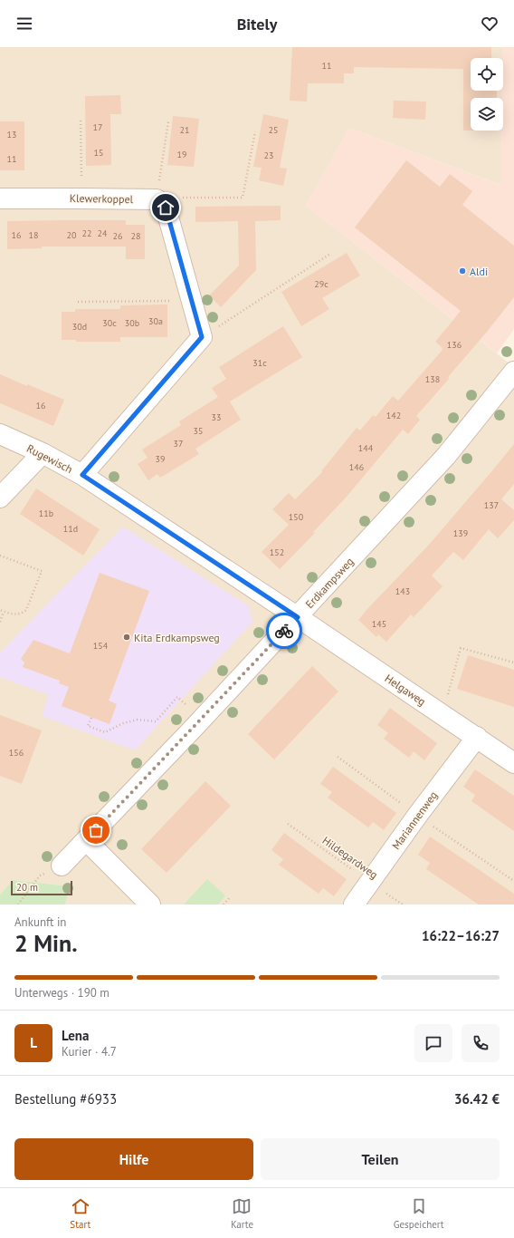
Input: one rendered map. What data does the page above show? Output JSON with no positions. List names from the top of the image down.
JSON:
{
  "streets": {
    "street": [
      "Klewerkoppel",
      "Rugewisch",
      "Erdkampsweg",
      "Helgaweg",
      "Mariannenweg"
    ],
    "path": ["Hildegardweg"]
  },
  "crossings": [
    ["Rugewisch", "Erdkampsweg"],
    ["Rugewisch", "Helgaweg"],
    ["Erdkampsweg", "Helgaweg"],
    ["Helgaweg", "Mariannenweg"],
    ["Mariannenweg", "Hildegardweg"]
  ],
  "places": ["Aldi", "Kita Erdkampsweg"],
  "house_numbers": [
    "11",
    "17",
    "21",
    "25",
    "13",
    "15",
    "19",
    "23",
    "11",
    "22",
    "24",
    "16",
    "18",
    "20",
    "26",
    "28",
    "29c",
    "30a",
    "30c",
    "30b",
    "30d",
    "136",
    "31c",
    "138",
    "16",
    "142",
    "33",
    "35",
    "37",
    "144",
    "39",
    "146",
    "137",
    "11b",
    "150",
    "11d",
    "139",
    "152",
    "143",
    "145",
    "154",
    "156"
  ],
  "scale_bar": "20 m",
  "page": {
    "header": "Bitely",
    "scale": "20 m",
    "heading": ["2 Min.", "Ankunft in", "16:22–16:27"],
    "panel": [
      "Lena",
      "Kurier · 4.7",
      "Bestellung #6933",
      "36.42 €"
    ],
    "bar": "Unterwegs · 190 m",
    "round": "L",
    "buttons": ["Hilfe", "Teilen"],
    "tabs": ["Start", "Karte", "Gespeichert"]
  }
}
